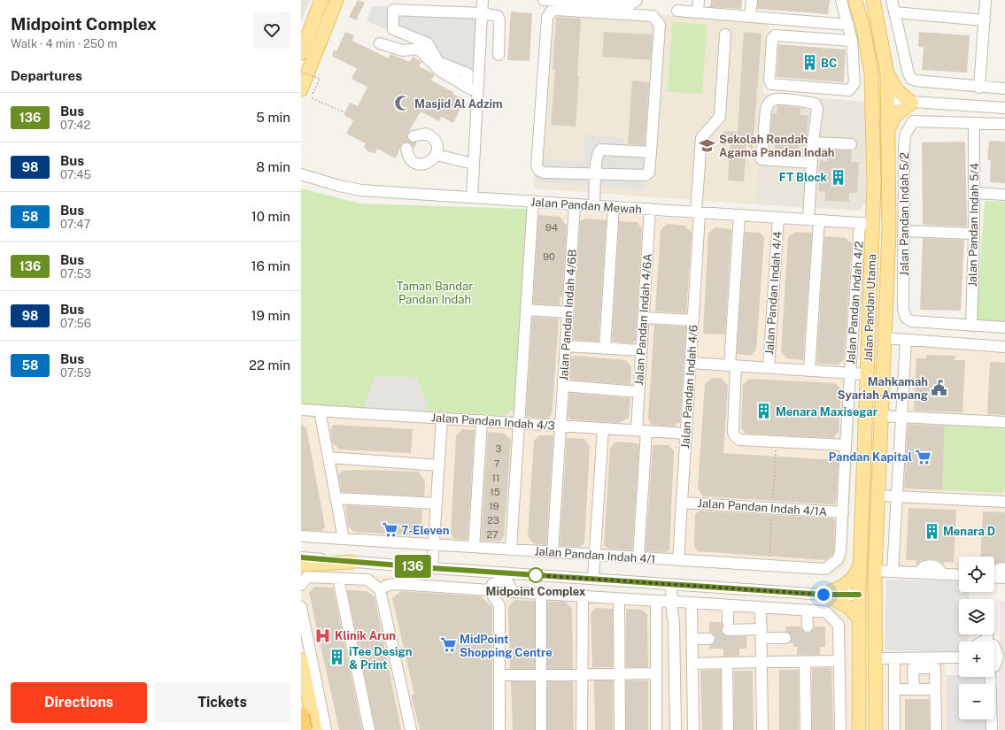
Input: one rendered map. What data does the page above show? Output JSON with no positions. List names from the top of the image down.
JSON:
{
  "streets": {
    "main road": ["Jalan Pandan Utama"],
    "street": [
      "Jalan Pandan Mewah",
      "Jalan Pandan Indah 5/2",
      "Jalan Pandan Indah 5/4",
      "Jalan Pandan Indah 4/4",
      "Jalan Pandan Indah 4/2",
      "Jalan Pandan Indah 4/6B",
      "Jalan Pandan Indah 4/6A",
      "Jalan Pandan Indah 4/6",
      "Jalan Pandan Indah 4/3",
      "Jalan Pandan Indah 4/1A",
      "Jalan Pandan Indah 4/1"
    ]
  },
  "crossings": [
    ["Jalan Pandan Mewah", "Jalan Pandan Indah 4/4"],
    ["Jalan Pandan Mewah", "Jalan Pandan Indah 4/2"],
    ["Jalan Pandan Mewah", "Jalan Pandan Utama"],
    ["Jalan Pandan Mewah", "Jalan Pandan Indah 4/6B"],
    ["Jalan Pandan Mewah", "Jalan Pandan Indah 4/6A"],
    ["Jalan Pandan Mewah", "Jalan Pandan Indah 4/6"],
    ["Jalan Pandan Indah 5/2", "Jalan Pandan Indah 5/4"],
    ["Jalan Pandan Indah 4/2", "Jalan Pandan Indah 4/1A"],
    ["Jalan Pandan Indah 4/2", "Jalan Pandan Indah 4/1"],
    ["Jalan Pandan Indah 4/6B", "Jalan Pandan Indah 4/3"],
    ["Jalan Pandan Indah 4/6B", "Jalan Pandan Indah 4/1"],
    ["Jalan Pandan Indah 4/6A", "Jalan Pandan Indah 4/3"],
    ["Jalan Pandan Indah 4/6A", "Jalan Pandan Indah 4/1"],
    ["Jalan Pandan Indah 4/6", "Jalan Pandan Indah 4/3"],
    ["Jalan Pandan Indah 4/6", "Jalan Pandan Indah 4/1A"],
    ["Jalan Pandan Indah 4/6", "Jalan Pandan Indah 4/1"],
    ["Jalan Pandan Indah 4/1A", "Jalan Pandan Indah 4/1"]
  ],
  "parks": ["Taman Bandar Pandan Indah"],
  "places": {
    "building": [
      "BC",
      "FT Block",
      "Menara Maxisegar",
      "Menara D",
      "iTee Design & Print"
    ],
    "mosque": ["Masjid Al Adzim"],
    "school or university": ["Sekolah Rendah Agama Pandan Indah"],
    "public building": ["Mahkamah Syariah Ampang"],
    "supermarket": ["Pandan Kapital", "7-Eleven", "MidPoint Shopping Centre"],
    "other": ["Midpoint Complex"],
    "hospital": ["Klinik Arun"]
  },
  "lines": ["bus line 136"],
  "house_numbers": [
    "94",
    "90",
    "3",
    "7",
    "11",
    "15",
    "19",
    "23",
    "27"
  ],
  "page": {
    "heading": [
      ["Midpoint Complex", "Walk · 4 min · 250 m"],
      "Departures"
    ],
    "on_map": "136",
    "list": [
      {
        "mark": "136",
        "name": "Bus",
        "note": "07:42",
        "value": "5 min"
      },
      {
        "mark": "98",
        "name": "Bus",
        "note": "07:45",
        "value": "8 min"
      },
      {
        "mark": "58",
        "name": "Bus",
        "note": "07:47",
        "value": "10 min"
      },
      {
        "mark": "136",
        "name": "Bus",
        "note": "07:53",
        "value": "16 min"
      },
      {
        "mark": "98",
        "name": "Bus",
        "note": "07:56",
        "value": "19 min"
      },
      {
        "mark": "58",
        "name": "Bus",
        "note": "07:59",
        "value": "22 min"
      }
    ],
    "map_buttons": ["+", "−"],
    "buttons": ["Directions", "Tickets"]
  }
}
